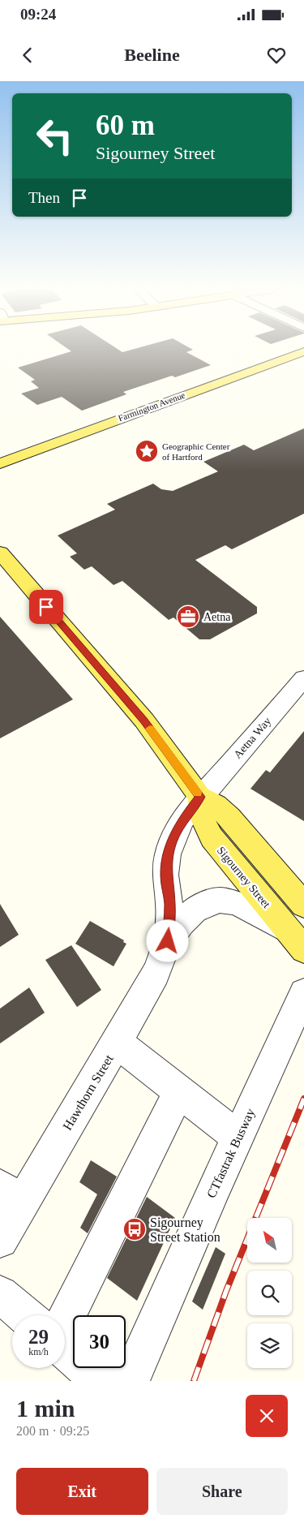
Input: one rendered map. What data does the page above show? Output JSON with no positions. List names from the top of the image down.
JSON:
{
  "streets": {
    "main road": ["Farmington Avenue", "Sigourney Street"],
    "street": ["Aetna Way", "Hawthorn Street", "CTfastrak Busway"]
  },
  "crossings": [
    ["Aetna Way", "Sigourney Street"],
    ["Aetna Way", "Hawthorn Street"],
    ["Sigourney Street", "Hawthorn Street"]
  ],
  "places": {
    "place": ["Geographic Center of Hartford"],
    "office": ["Aetna"],
    "bus stop": ["Sigourney Street Station"]
  },
  "north": "top left",
  "page": {
    "status": "09:24",
    "header": "Beeline",
    "turn": ["60 m", "Sigourney Street"],
    "then": "Then",
    "speed": "29 km/h",
    "limit": "30",
    "heading": ["1 min", "200 m · 09:25"],
    "buttons": ["Exit", "Share"]
  }
}
